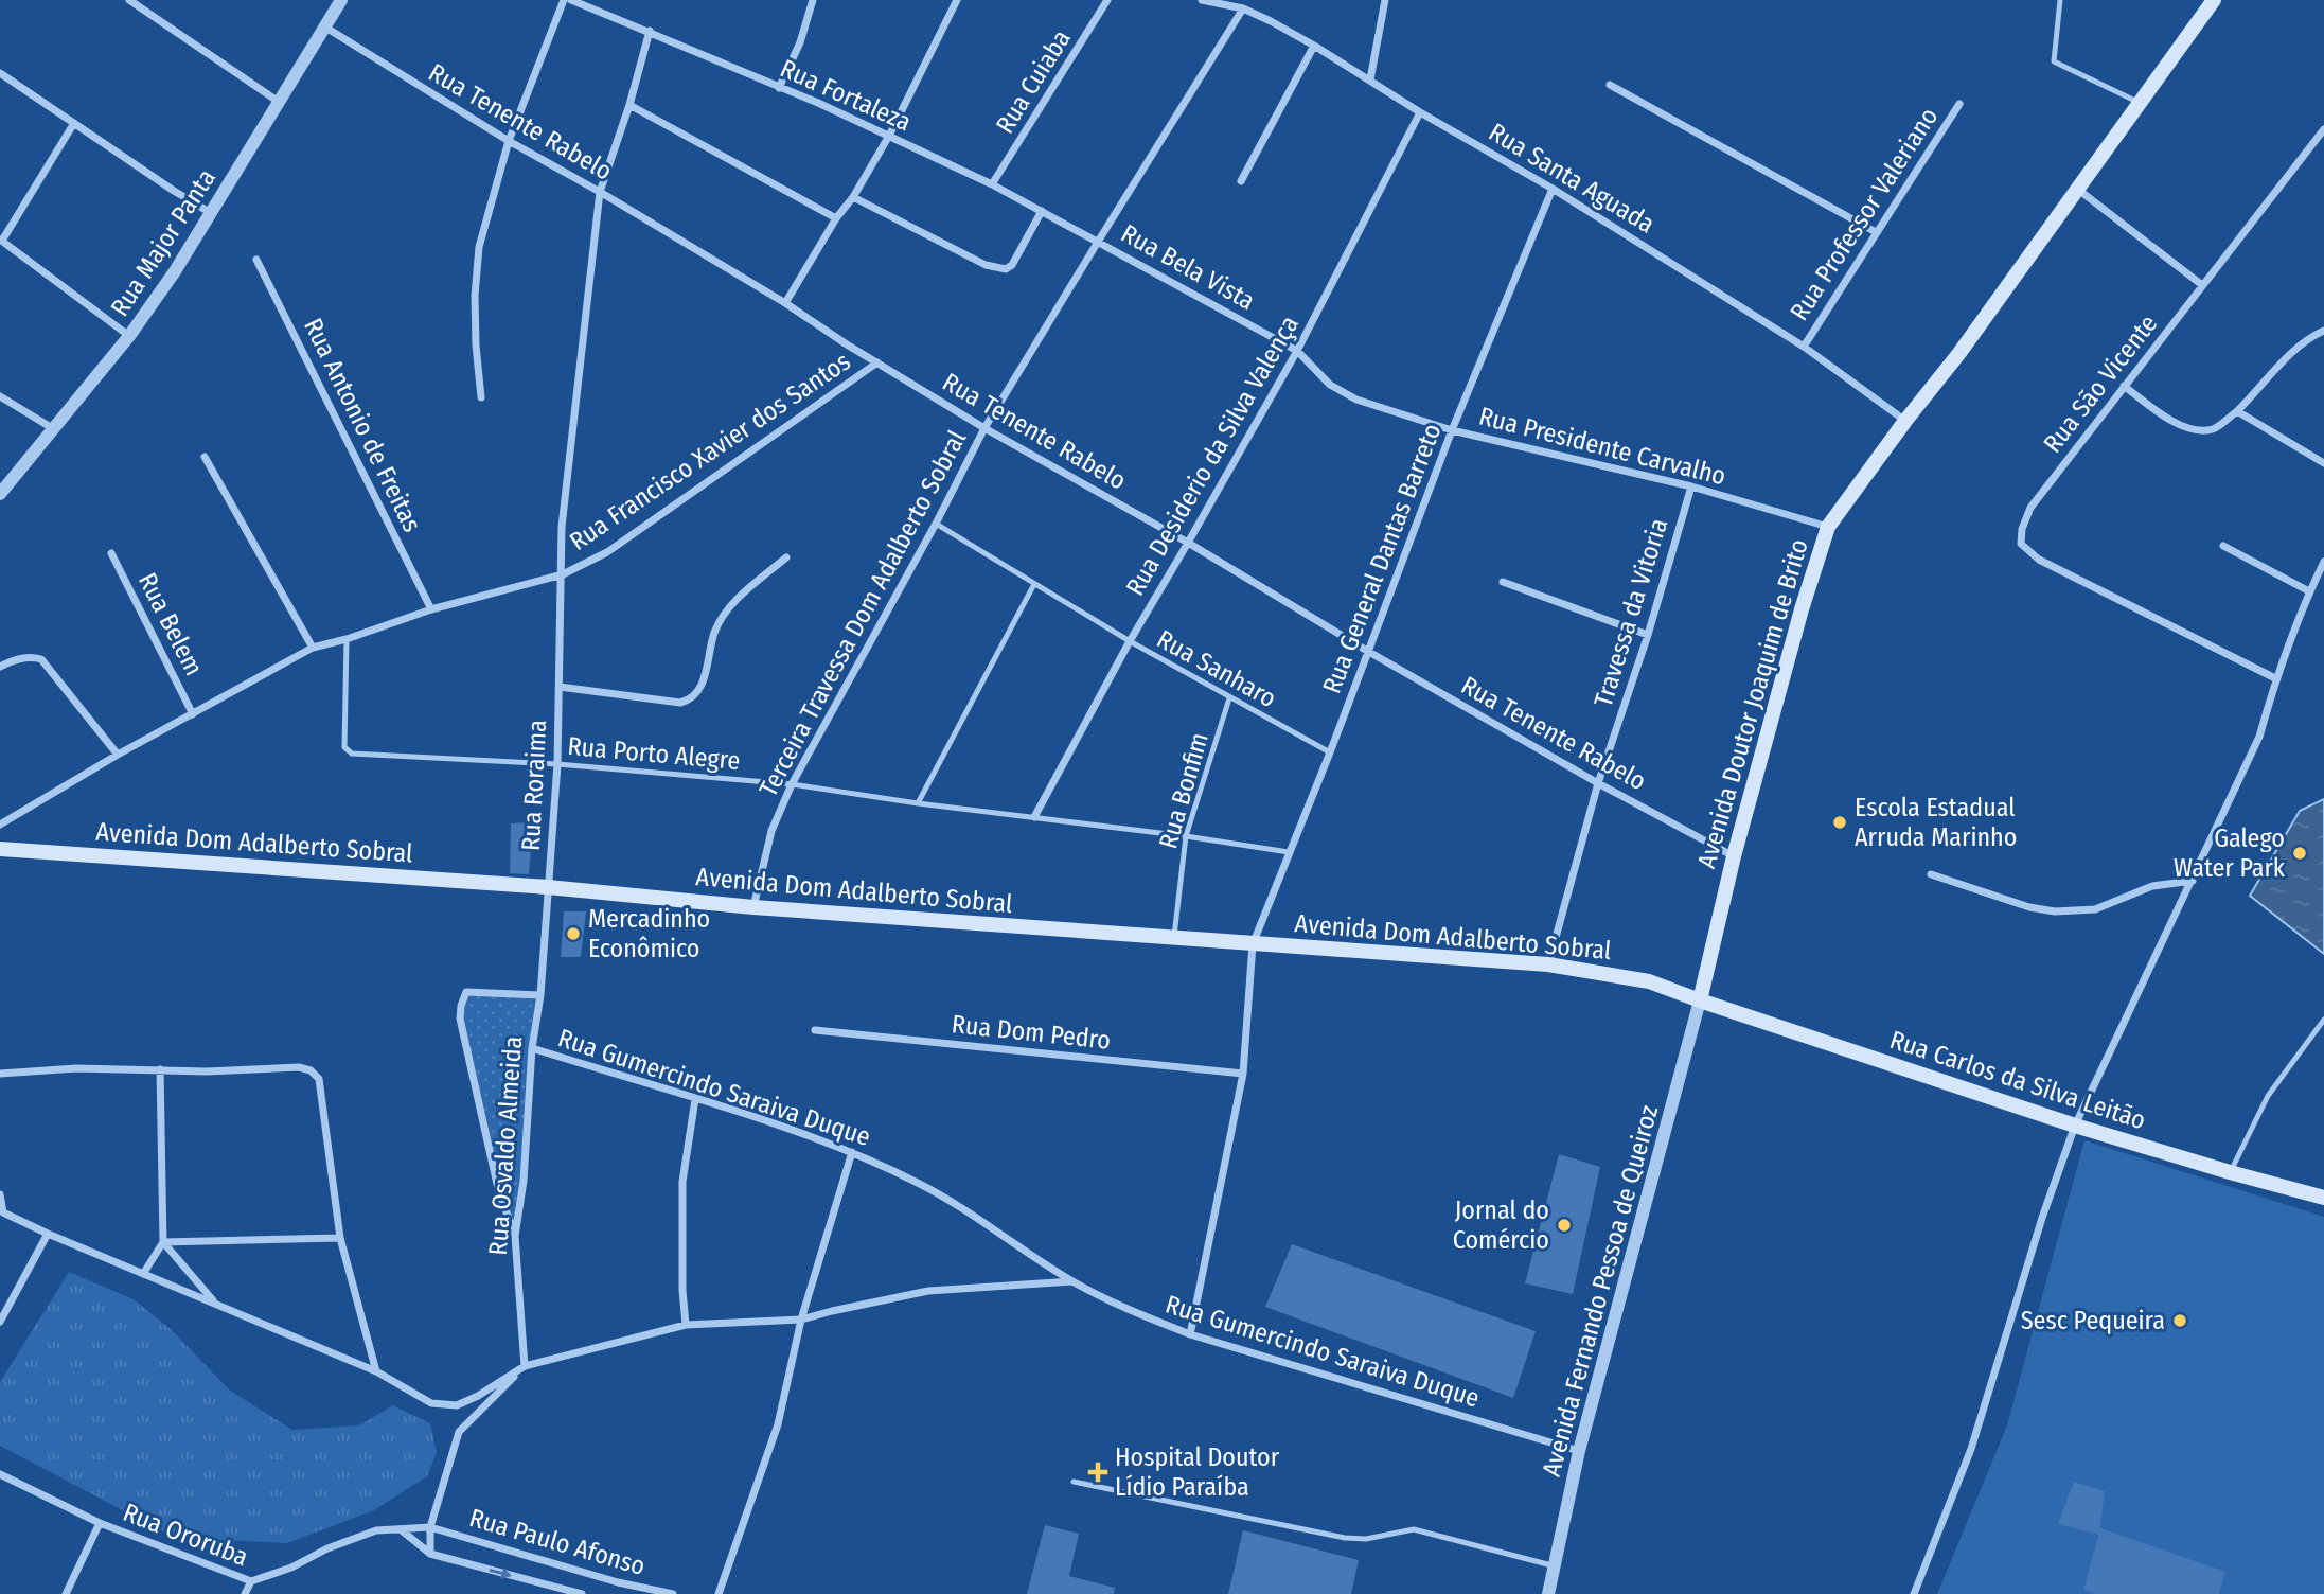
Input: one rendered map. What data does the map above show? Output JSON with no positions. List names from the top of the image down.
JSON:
{
  "streets": {
    "main road": ["Avenida Doutor Joaquim de Brito", "Avenida Dom Adalberto Sobral", "Rua Carlos da Silva Leitão"],
    "street": [
      "Rua Cuiaba",
      "Rua Fortaleza",
      "Rua Tenente Rabelo",
      "Rua Santa Aguada",
      "Rua Professor Valeriano",
      "Rua Major Panta",
      "Rua Bela Vista",
      "Rua São Vicente",
      "Rua Antonio de Freitas",
      "Rua Presidente Carvalho",
      "Rua Francisco Xavier dos Santos",
      "Rua Desiderio da Silva Valença",
      "Rua General Dantas Barreto",
      "Travessa da Vitoria",
      "Terceira Travessa Dom Adalberto Sobral",
      "Rua Belem",
      "Rua Roraima",
      "Rua Dom Pedro",
      "Rua Gumercindo Saraiva Duque",
      "Rua Osvaldo Almeida",
      "Avenida Fernando Pessoa de Queiroz",
      "Rua Ororuba",
      "Rua Paulo Afonso"
    ],
    "lane": ["Rua Sanharo", "Rua Porto Alegre", "Rua Bonfim"]
  },
  "crossings": [
    ["Rua Cuiaba", "Rua Fortaleza"],
    ["Rua Fortaleza", "Rua Bela Vista"],
    ["Rua Fortaleza", "Terceira Travessa Dom Adalberto Sobral"],
    ["Rua Fortaleza", "Rua Roraima"],
    ["Rua Tenente Rabelo", "Rua Major Panta"],
    ["Rua Tenente Rabelo", "Rua Francisco Xavier dos Santos"],
    ["Rua Tenente Rabelo", "Rua Desiderio da Silva Valença"],
    ["Rua Tenente Rabelo", "Rua General Dantas Barreto"],
    ["Rua Tenente Rabelo", "Travessa da Vitoria"],
    ["Rua Tenente Rabelo", "Terceira Travessa Dom Adalberto Sobral"],
    ["Rua Tenente Rabelo", "Avenida Doutor Joaquim de Brito"],
    ["Rua Tenente Rabelo", "Rua Roraima"],
    ["Rua Santa Aguada", "Rua Professor Valeriano"],
    ["Rua Santa Aguada", "Rua Desiderio da Silva Valença"],
    ["Rua Santa Aguada", "Rua General Dantas Barreto"],
    ["Rua Santa Aguada", "Terceira Travessa Dom Adalberto Sobral"],
    ["Rua Santa Aguada", "Avenida Doutor Joaquim de Brito"],
    ["Rua Bela Vista", "Rua Presidente Carvalho"],
    ["Rua Bela Vista", "Rua Desiderio da Silva Valença"],
    ["Rua Bela Vista", "Terceira Travessa Dom Adalberto Sobral"],
    ["Rua Antonio de Freitas", "Rua Francisco Xavier dos Santos"],
    ["Rua Presidente Carvalho", "Rua Desiderio da Silva Valença"],
    ["Rua Presidente Carvalho", "Rua General Dantas Barreto"],
    ["Rua Presidente Carvalho", "Travessa da Vitoria"],
    ["Rua Presidente Carvalho", "Avenida Doutor Joaquim de Brito"],
    ["Rua Francisco Xavier dos Santos", "Rua Belem"],
    ["Rua Francisco Xavier dos Santos", "Rua Porto Alegre"],
    ["Rua Francisco Xavier dos Santos", "Rua Roraima"],
    ["Rua Desiderio da Silva Valença", "Rua Sanharo"],
    ["Rua Desiderio da Silva Valença", "Rua Porto Alegre"],
    ["Rua General Dantas Barreto", "Rua Sanharo"],
    ["Rua General Dantas Barreto", "Rua Porto Alegre"],
    ["Rua General Dantas Barreto", "Avenida Dom Adalberto Sobral"],
    ["Rua General Dantas Barreto", "Rua Dom Pedro"],
    ["Rua General Dantas Barreto", "Rua Gumercindo Saraiva Duque"],
    ["Travessa da Vitoria", "Avenida Dom Adalberto Sobral"],
    ["Terceira Travessa Dom Adalberto Sobral", "Rua Sanharo"],
    ["Terceira Travessa Dom Adalberto Sobral", "Rua Porto Alegre"],
    ["Terceira Travessa Dom Adalberto Sobral", "Avenida Dom Adalberto Sobral"],
    ["Rua Sanharo", "Rua Bonfim"],
    ["Avenida Doutor Joaquim de Brito", "Avenida Dom Adalberto Sobral"],
    ["Avenida Doutor Joaquim de Brito", "Rua Carlos da Silva Leitão"],
    ["Avenida Doutor Joaquim de Brito", "Avenida Fernando Pessoa de Queiroz"],
    ["Rua Porto Alegre", "Rua Roraima"],
    ["Rua Porto Alegre", "Rua Bonfim"],
    ["Rua Roraima", "Avenida Dom Adalberto Sobral"],
    ["Rua Roraima", "Rua Osvaldo Almeida"],
    ["Rua Bonfim", "Avenida Dom Adalberto Sobral"],
    ["Avenida Dom Adalberto Sobral", "Rua Carlos da Silva Leitão"],
    ["Avenida Dom Adalberto Sobral", "Rua Osvaldo Almeida"],
    ["Avenida Dom Adalberto Sobral", "Avenida Fernando Pessoa de Queiroz"],
    ["Rua Carlos da Silva Leitão", "Avenida Fernando Pessoa de Queiroz"],
    ["Rua Gumercindo Saraiva Duque", "Rua Osvaldo Almeida"],
    ["Rua Gumercindo Saraiva Duque", "Avenida Fernando Pessoa de Queiroz"],
    ["Rua Ororuba", "Rua Paulo Afonso"]
  ],
  "places": {
    "other": [
      "Escola Estadual Arruda Marinho",
      "Galego Water Park",
      "Mercadinho Econômico",
      "Jornal do Comércio",
      "Sesc Pequeira"
    ],
    "health": ["Hospital Doutor Lídio Paraíba"]
  }
}
